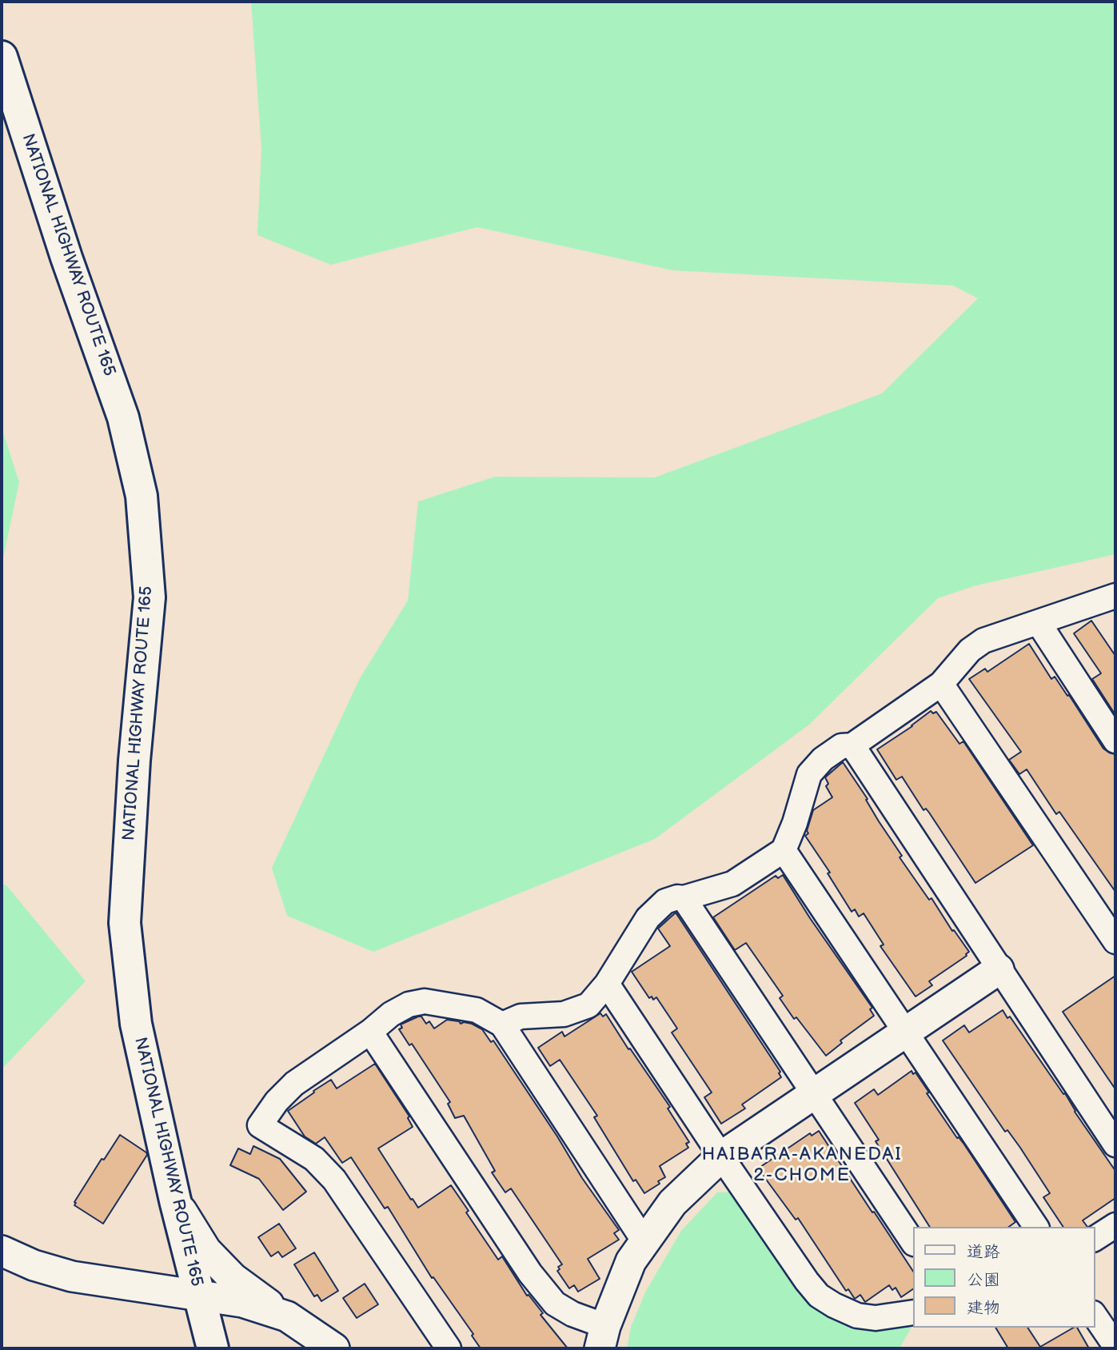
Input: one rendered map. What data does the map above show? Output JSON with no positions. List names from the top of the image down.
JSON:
{
  "streets": {
    "highway": ["NATIONAL HIGHWAY ROUTE 165"]
  },
  "districts": ["HAIBARA-AKANEDAI 2-CHOME"],
  "legend": ["道路", "公園", "建物"]
}
